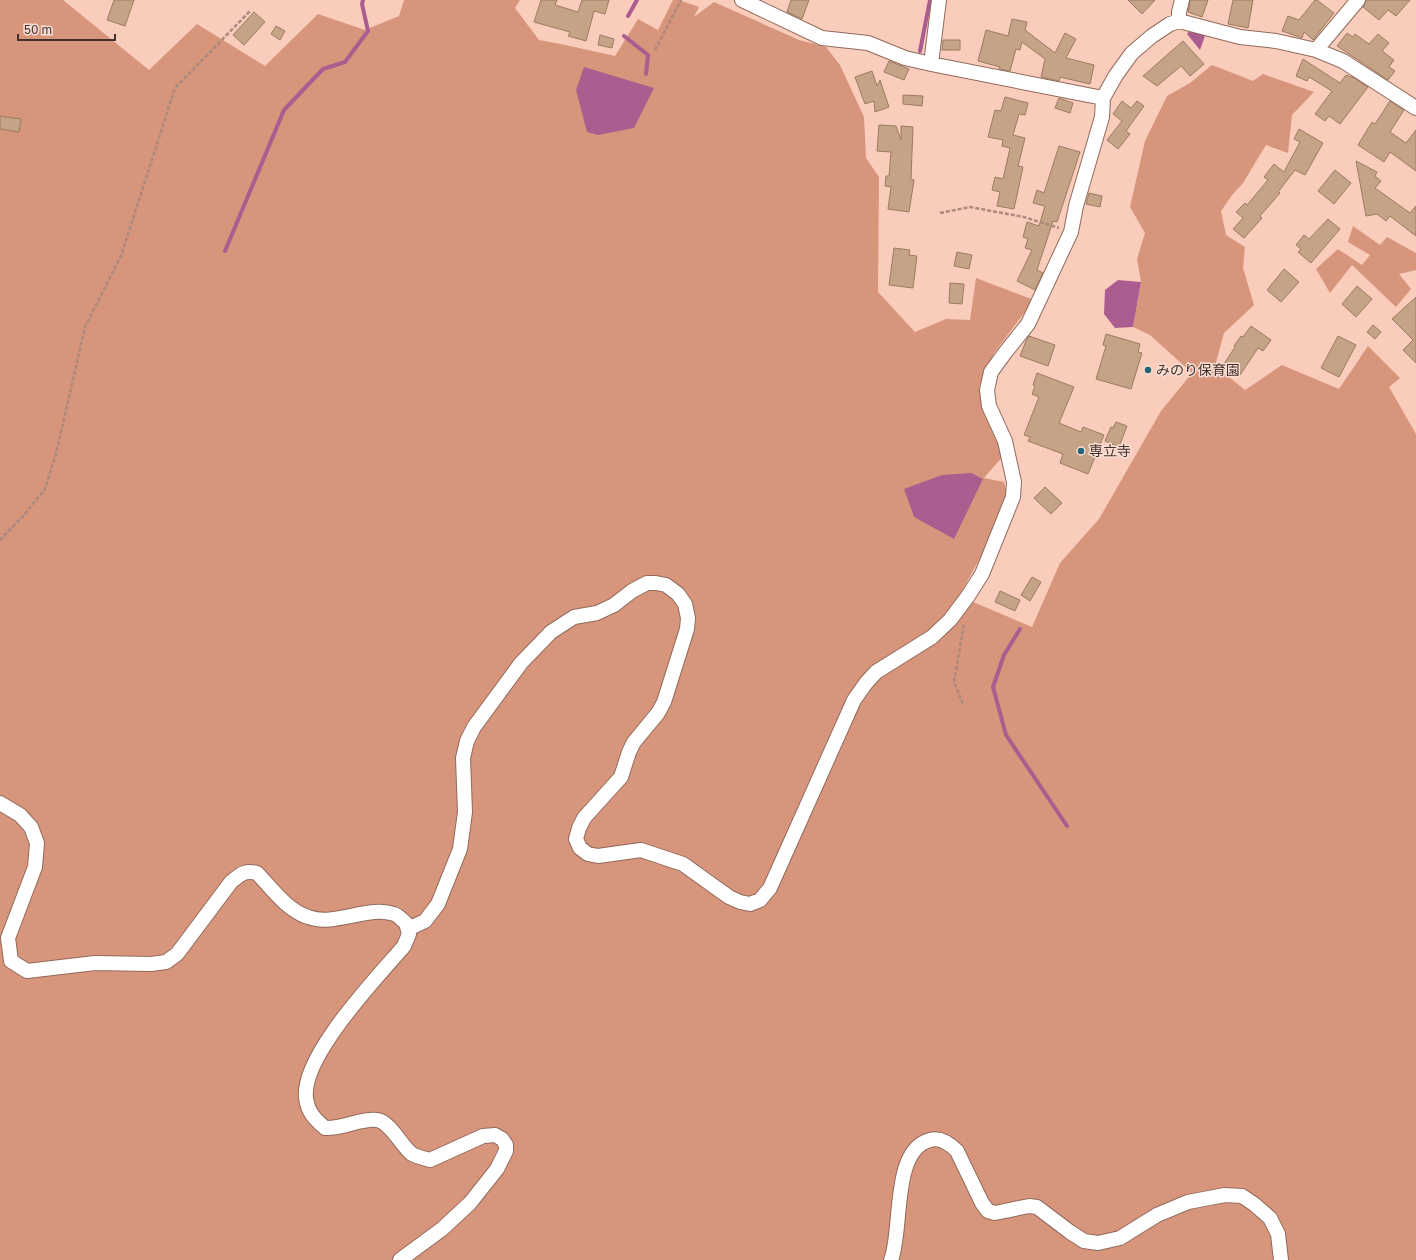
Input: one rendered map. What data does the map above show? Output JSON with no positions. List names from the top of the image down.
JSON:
{
  "places": ["みのり保育園", "専立寺"],
  "scale_bar": "50 m"
}
